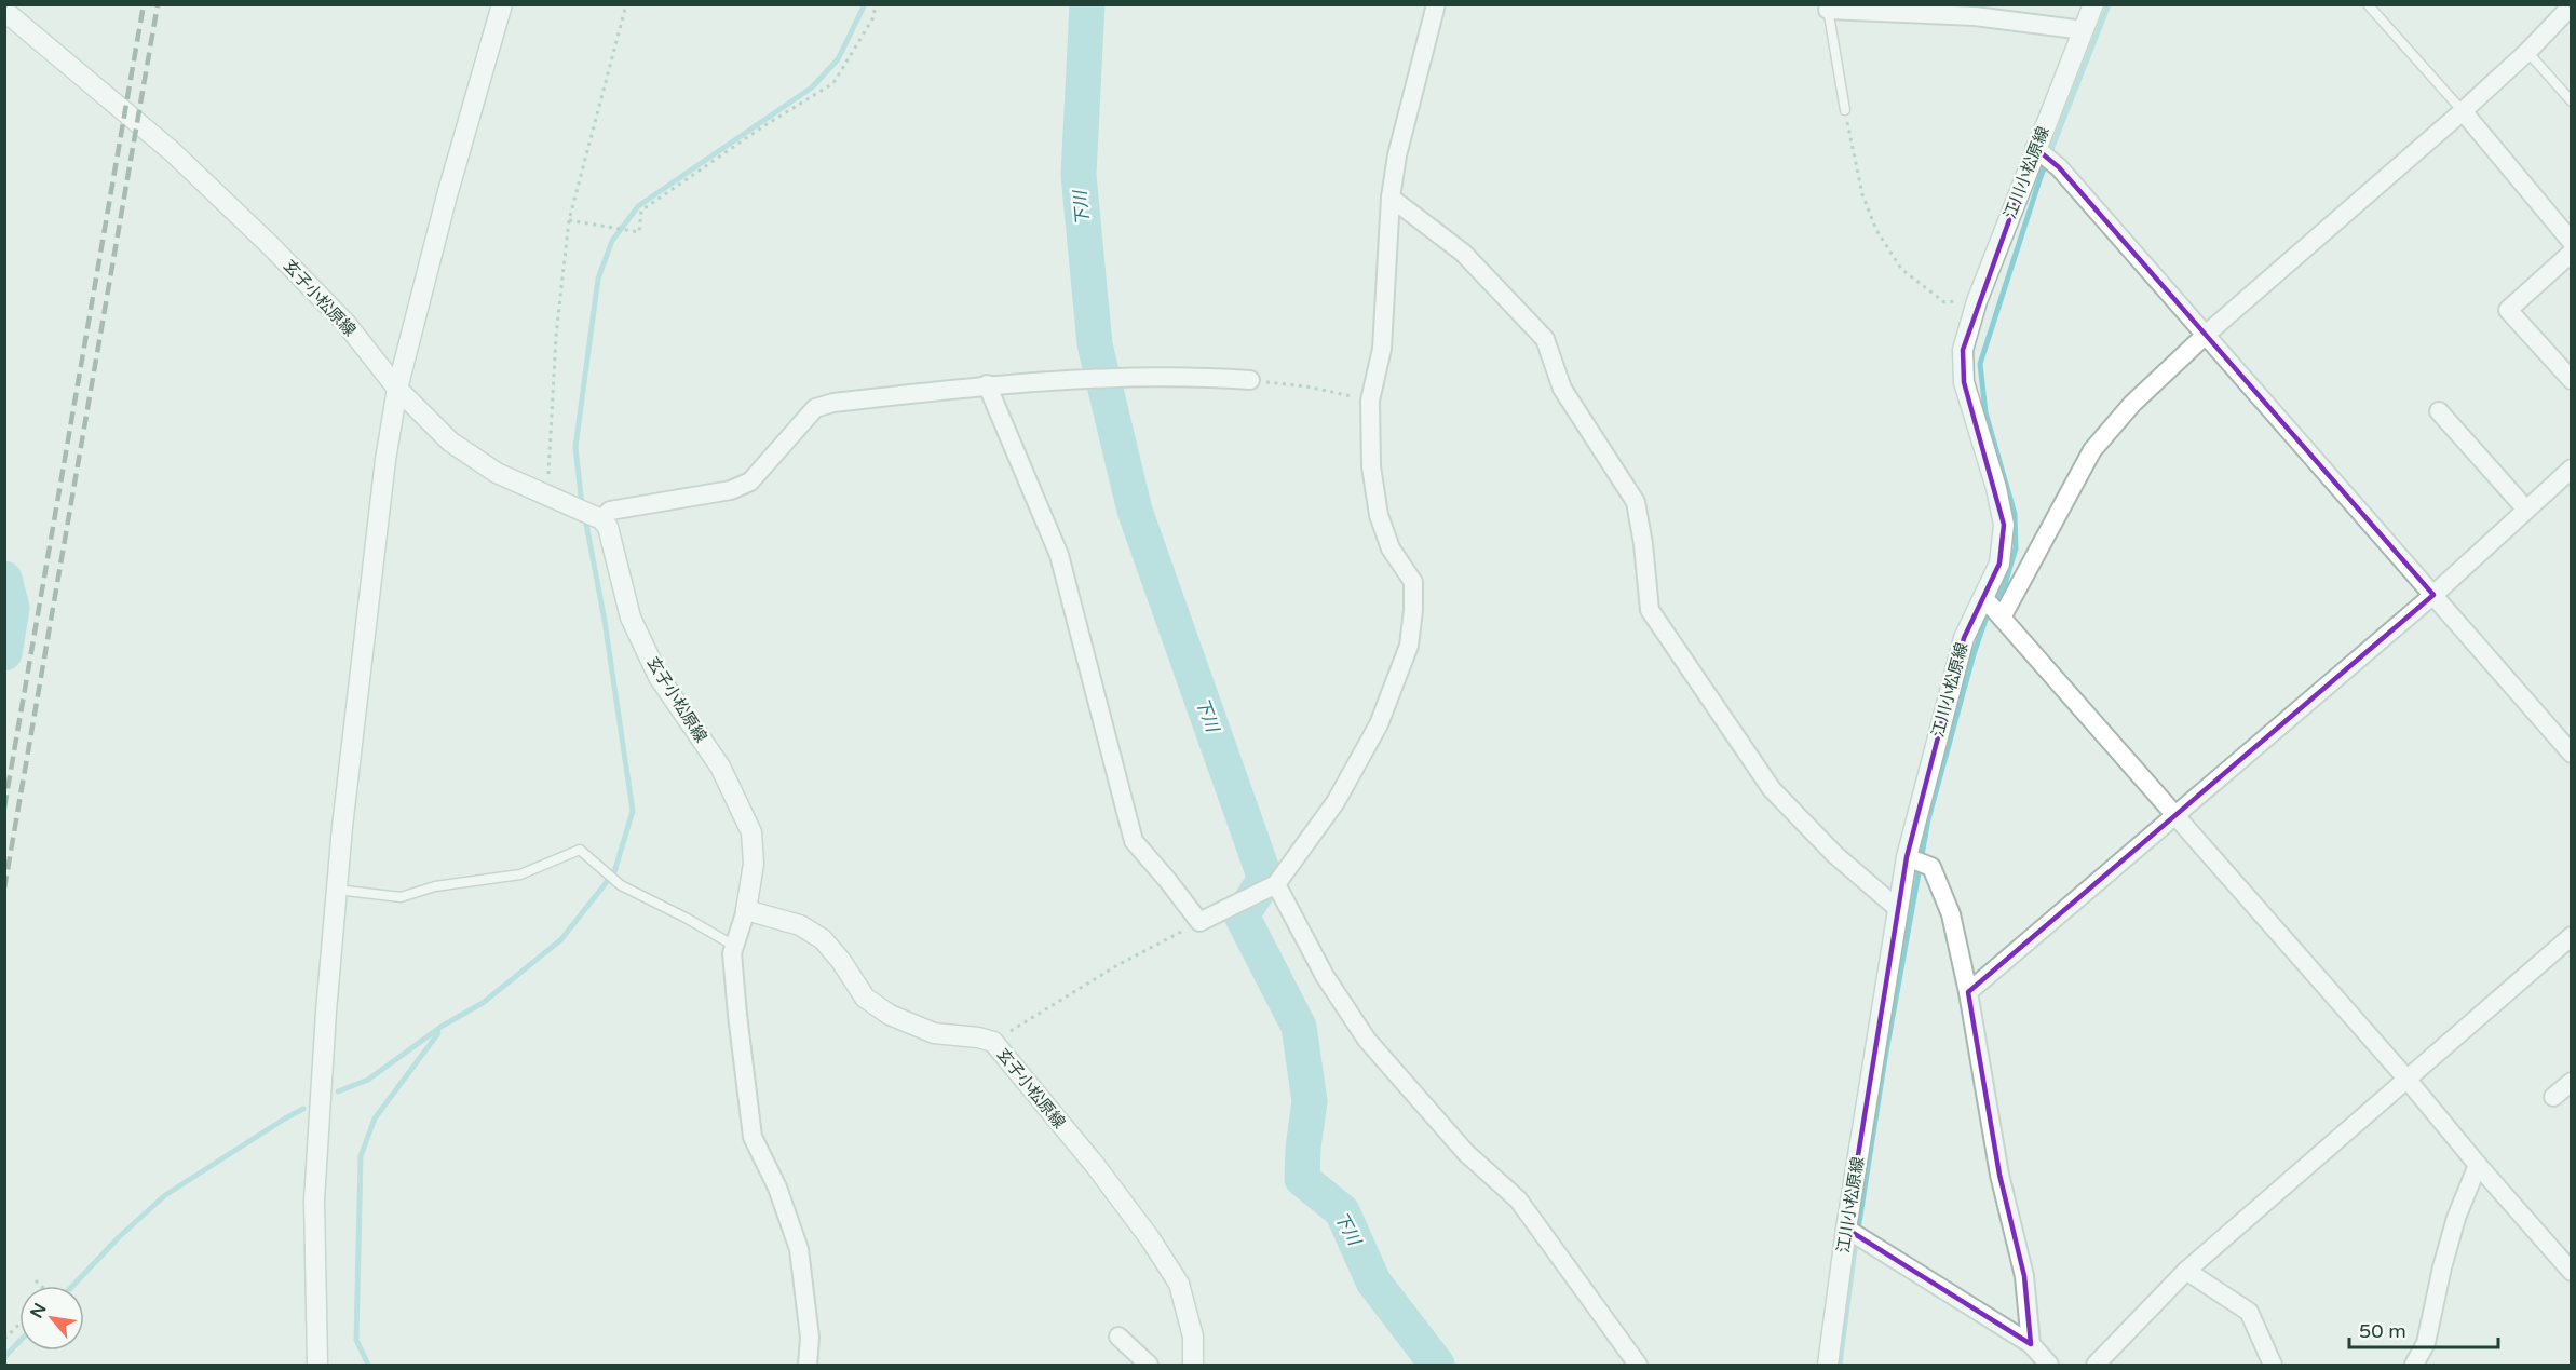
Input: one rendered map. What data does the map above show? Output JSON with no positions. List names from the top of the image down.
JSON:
{
  "streets": {
    "main road": ["江川小松原線", "玄子小松原線"]
  },
  "water": ["下川"],
  "scale_bar": "50 m",
  "north": "top left"
}
